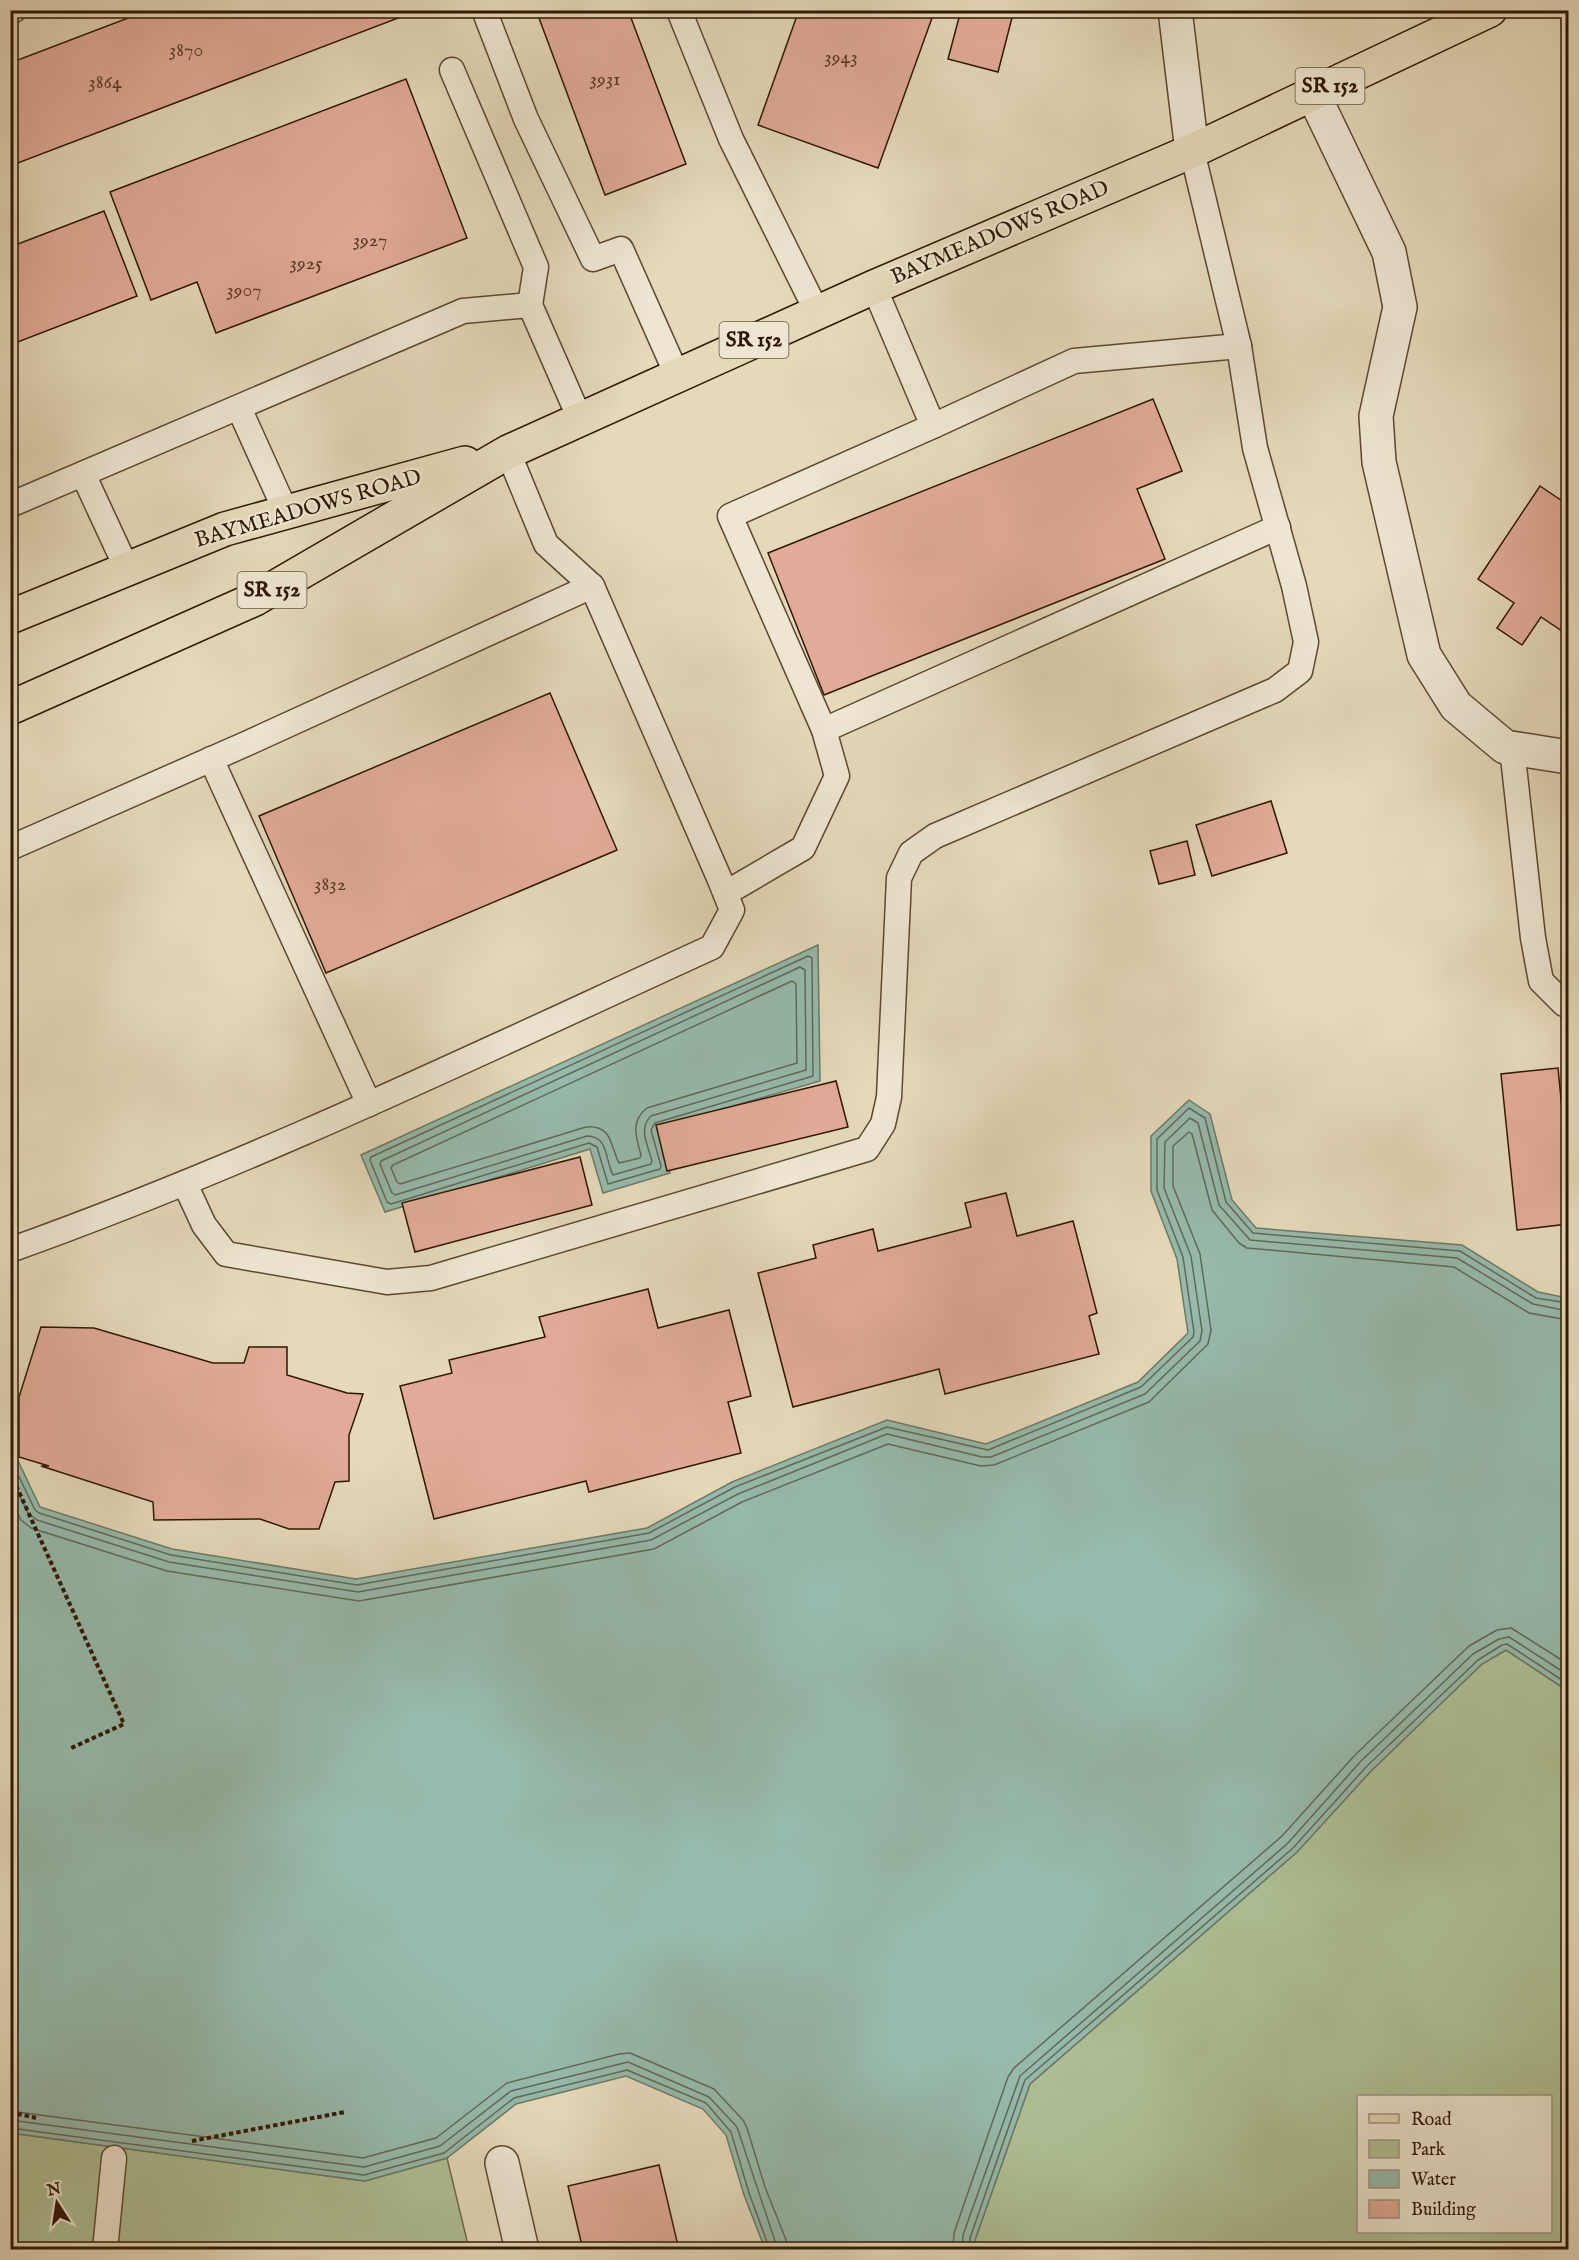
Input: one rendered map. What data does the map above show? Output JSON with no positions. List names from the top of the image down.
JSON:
{
  "streets": {
    "main road": ["SR 152", "BAYMEADOWS ROAD"]
  },
  "house_numbers": [
    "3870",
    "3943",
    "3931",
    "3864",
    "3927",
    "3925",
    "3907",
    "3832"
  ],
  "legend": [
    "Road",
    "Park",
    "Water",
    "Building"
  ],
  "north": "top"
}
